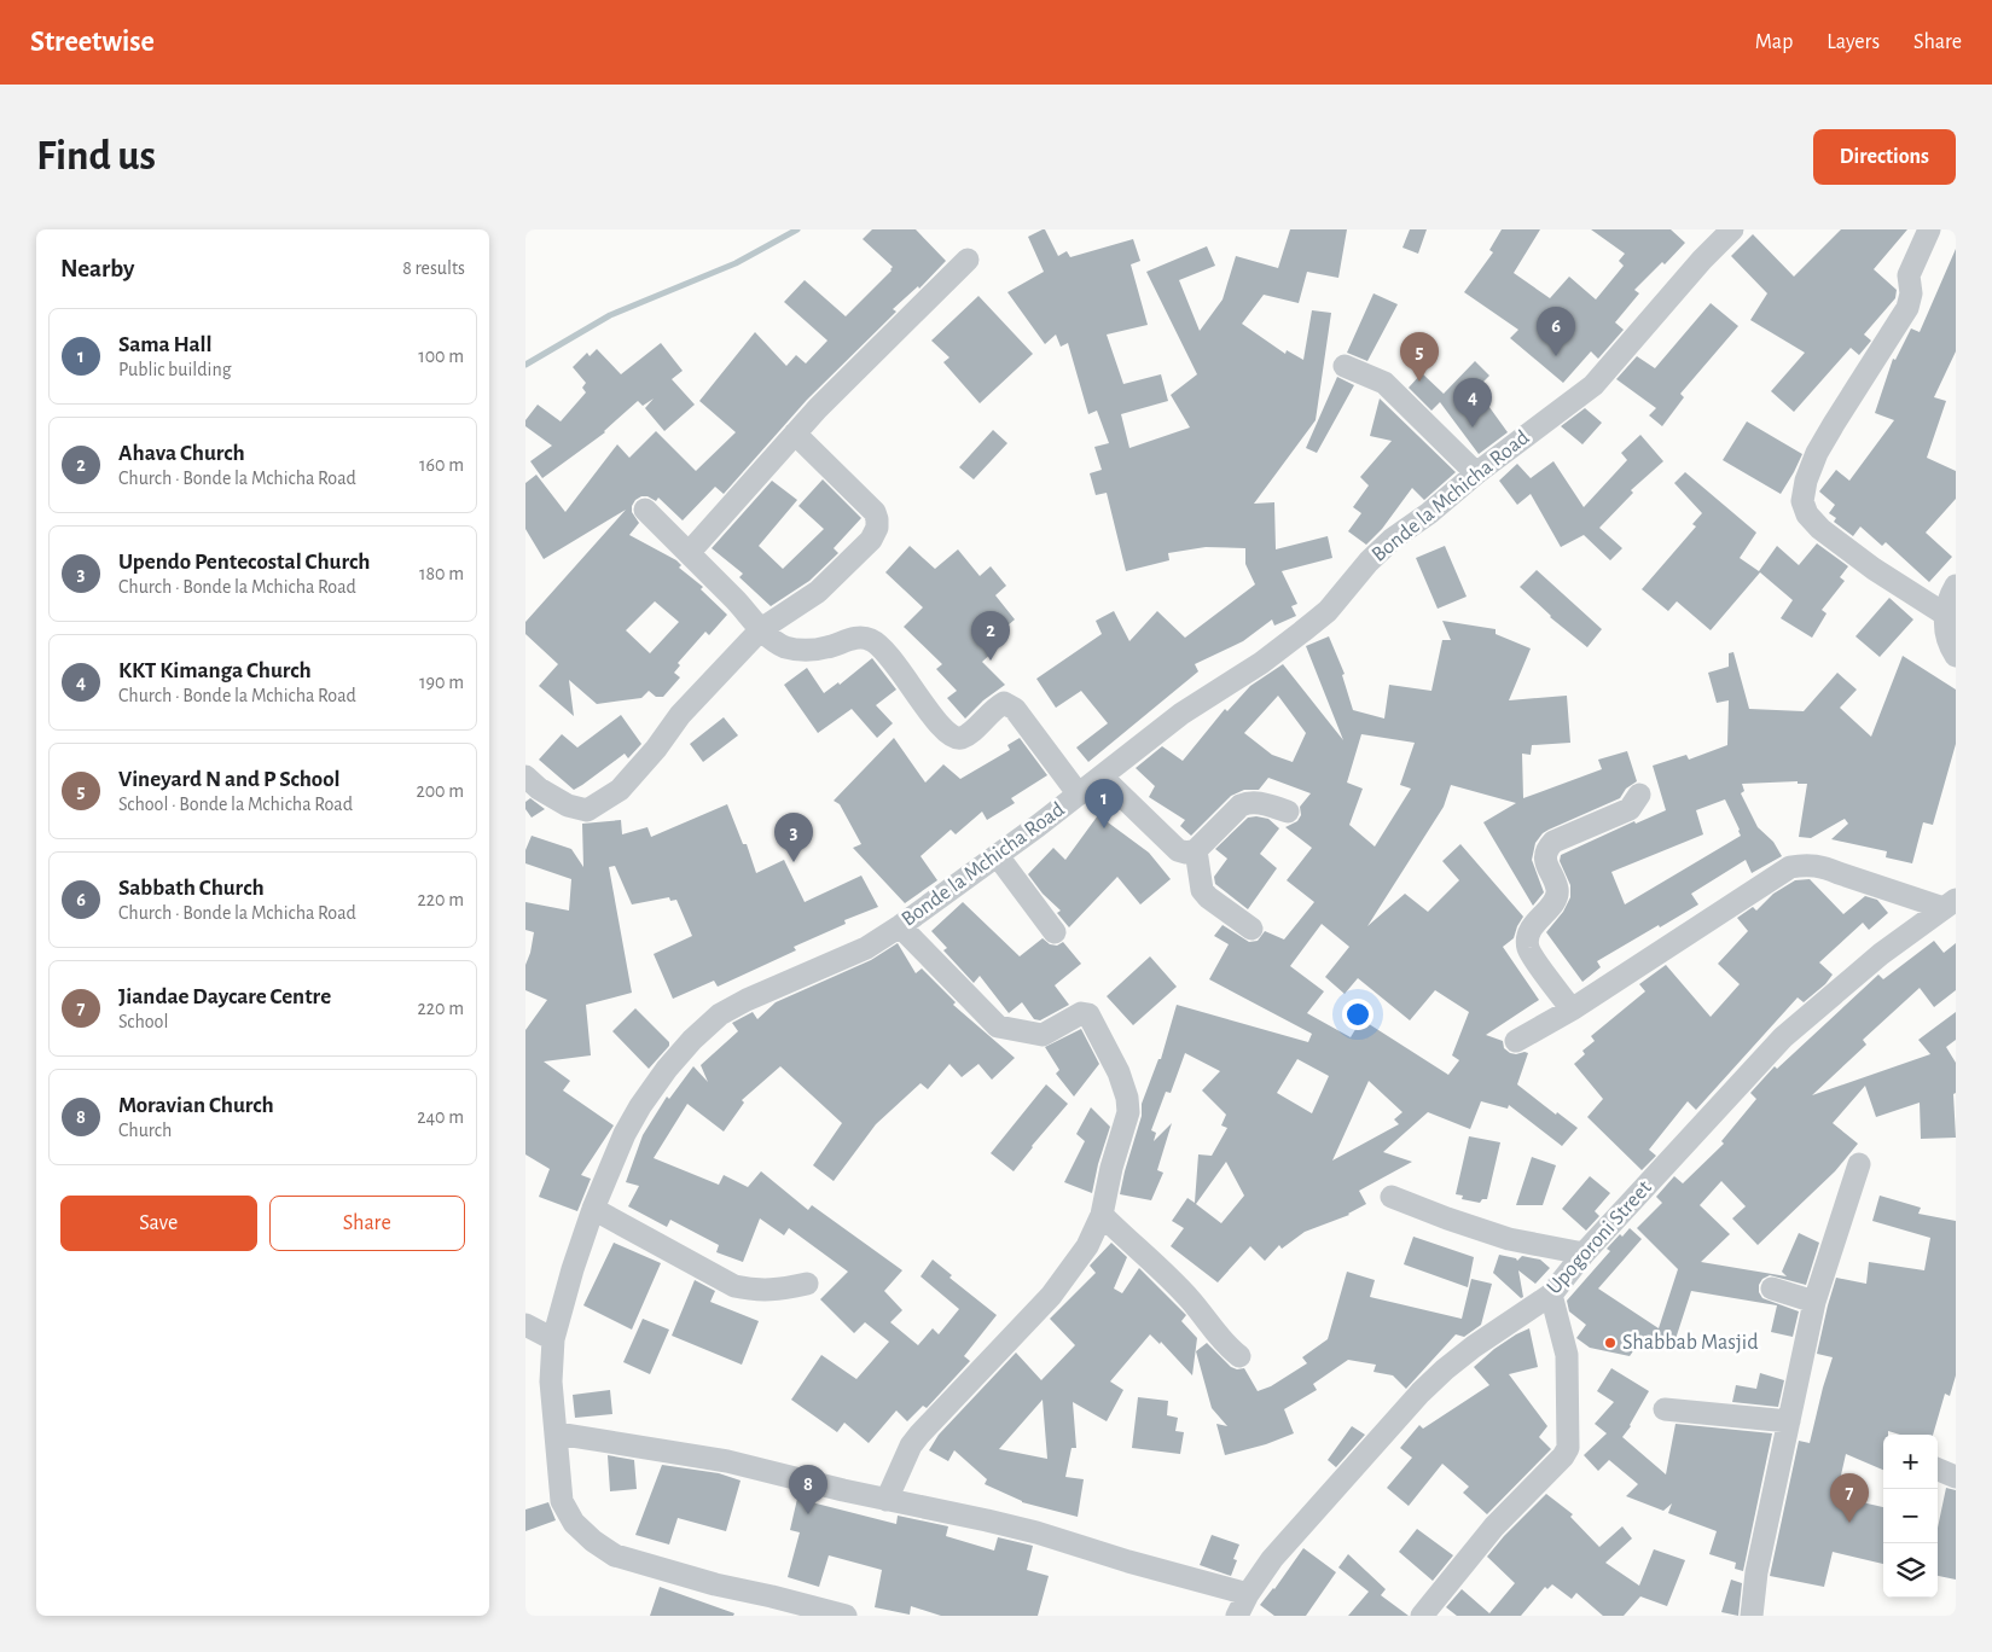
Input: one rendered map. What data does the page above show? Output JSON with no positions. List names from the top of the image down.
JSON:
{
  "streets": {
    "street": ["Bonde la Mchicha Road", "Upogoroni Street"]
  },
  "places": ["Shabbab Masjid"],
  "page": {
    "header": "Streetwise",
    "nav": ["Map", "Layers", "Share"],
    "buttons": [
      "Directions",
      ["Save", "Share"]
    ],
    "title": "Find us",
    "heading": ["Nearby", "8 results"],
    "pins": [
      "6",
      "5",
      "4",
      "2",
      "1",
      "3",
      "8",
      "7"
    ],
    "list": [
      {
        "mark": "1",
        "name": "Sama Hall",
        "note": "Public building",
        "value": "100 m"
      },
      {
        "mark": "2",
        "name": "Ahava Church",
        "note": "Church · Bonde la Mchicha Road",
        "value": "160 m"
      },
      {
        "mark": "3",
        "name": "Upendo Pentecostal Church",
        "note": "Church · Bonde la Mchicha Road",
        "value": "180 m"
      },
      {
        "mark": "4",
        "name": "KKT Kimanga Church",
        "note": "Church · Bonde la Mchicha Road",
        "value": "190 m"
      },
      {
        "mark": "5",
        "name": "Vineyard N and P School",
        "note": "School · Bonde la Mchicha Road",
        "value": "200 m"
      },
      {
        "mark": "6",
        "name": "Sabbath Church",
        "note": "Church · Bonde la Mchicha Road",
        "value": "220 m"
      },
      {
        "mark": "7",
        "name": "Jiandae Daycare Centre",
        "note": "School",
        "value": "220 m"
      },
      {
        "mark": "8",
        "name": "Moravian Church",
        "note": "Church",
        "value": "240 m"
      }
    ],
    "map_buttons": ["+", "−"]
  }
}
